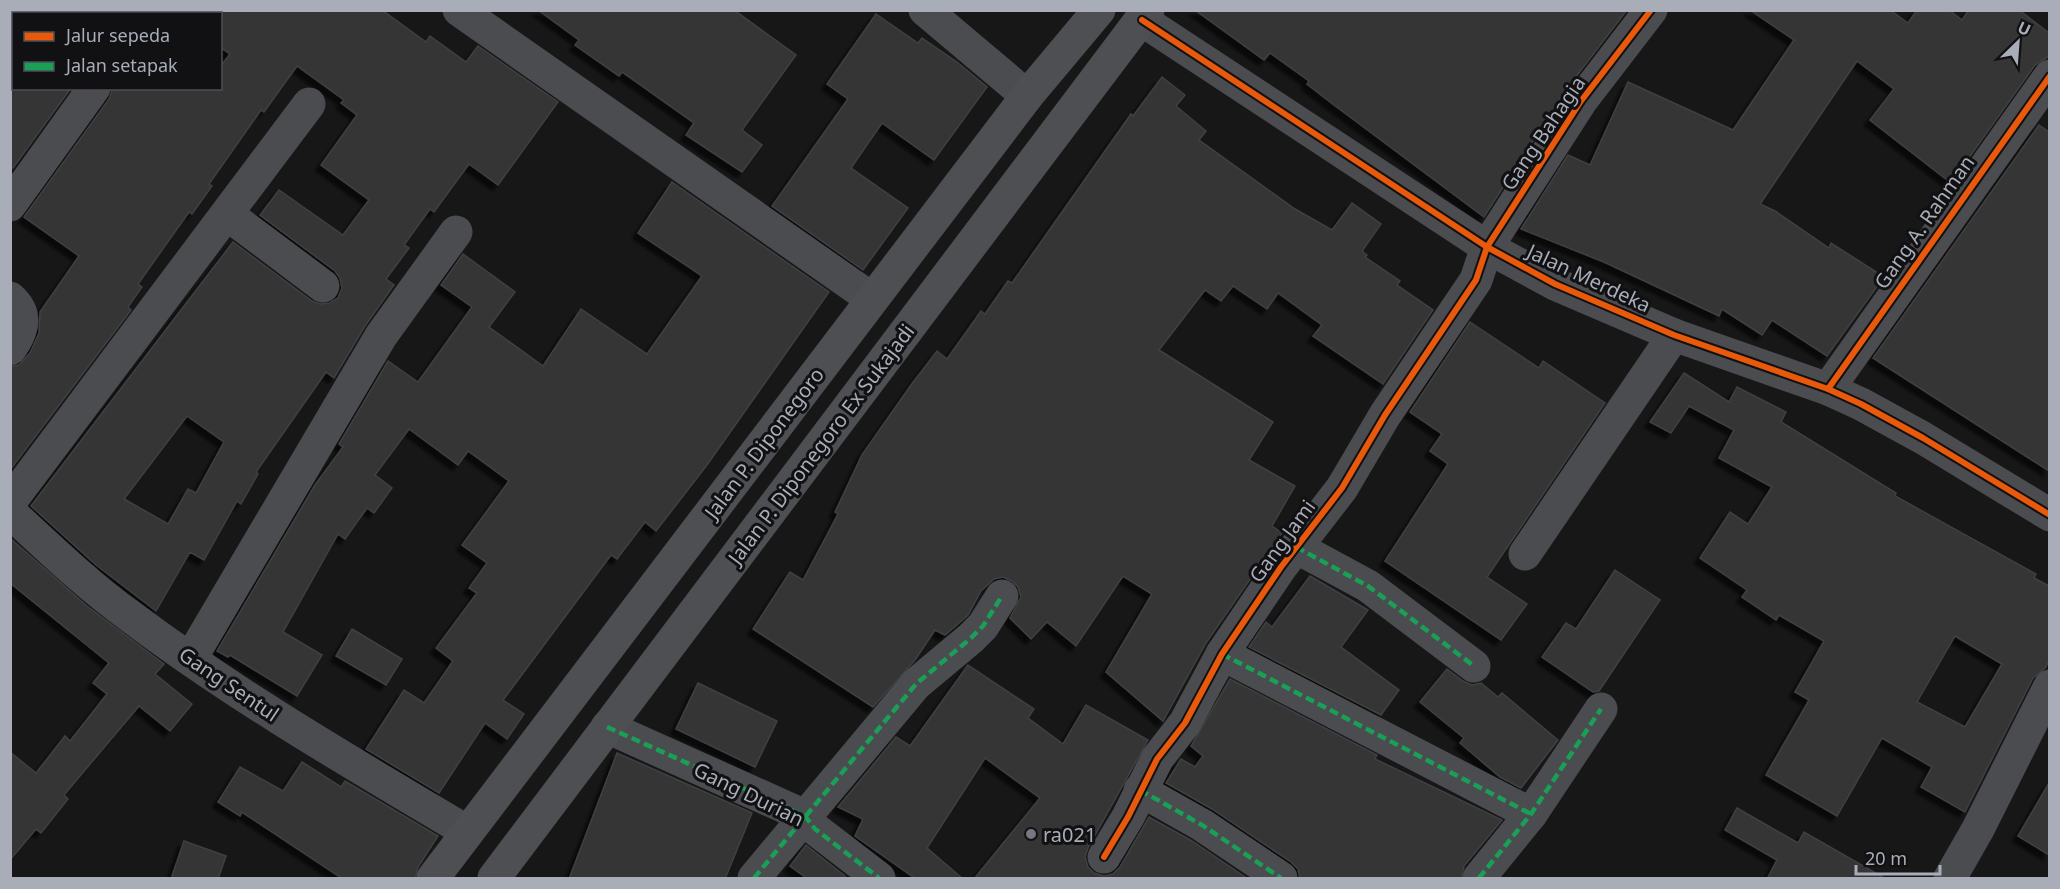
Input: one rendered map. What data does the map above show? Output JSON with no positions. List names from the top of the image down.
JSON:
{
  "streets": {
    "main road": ["Jalan P. Diponegoro", "Jalan P. Diponegoro Ex Sukajadi"],
    "street": [
      "Gang Bahagia",
      "Gang A. Rahman",
      "Jalan Merdeka",
      "Gang Jami",
      "Gang Sentul",
      "Gang Durian"
    ]
  },
  "crossings": [
    ["Gang Bahagia", "Jalan Merdeka"],
    ["Gang Bahagia", "Gang Jami"],
    ["Gang A. Rahman", "Jalan Merdeka"],
    ["Jalan Merdeka", "Jalan P. Diponegoro Ex Sukajadi"],
    ["Jalan Merdeka", "Gang Jami"],
    ["Jalan P. Diponegoro", "Gang Sentul"],
    ["Jalan P. Diponegoro Ex Sukajadi", "Gang Durian"]
  ],
  "places": ["ra021"],
  "legend": ["Jalur sepeda", "Jalan setapak"],
  "scale_bar": "20 m",
  "north": "top right"
}
